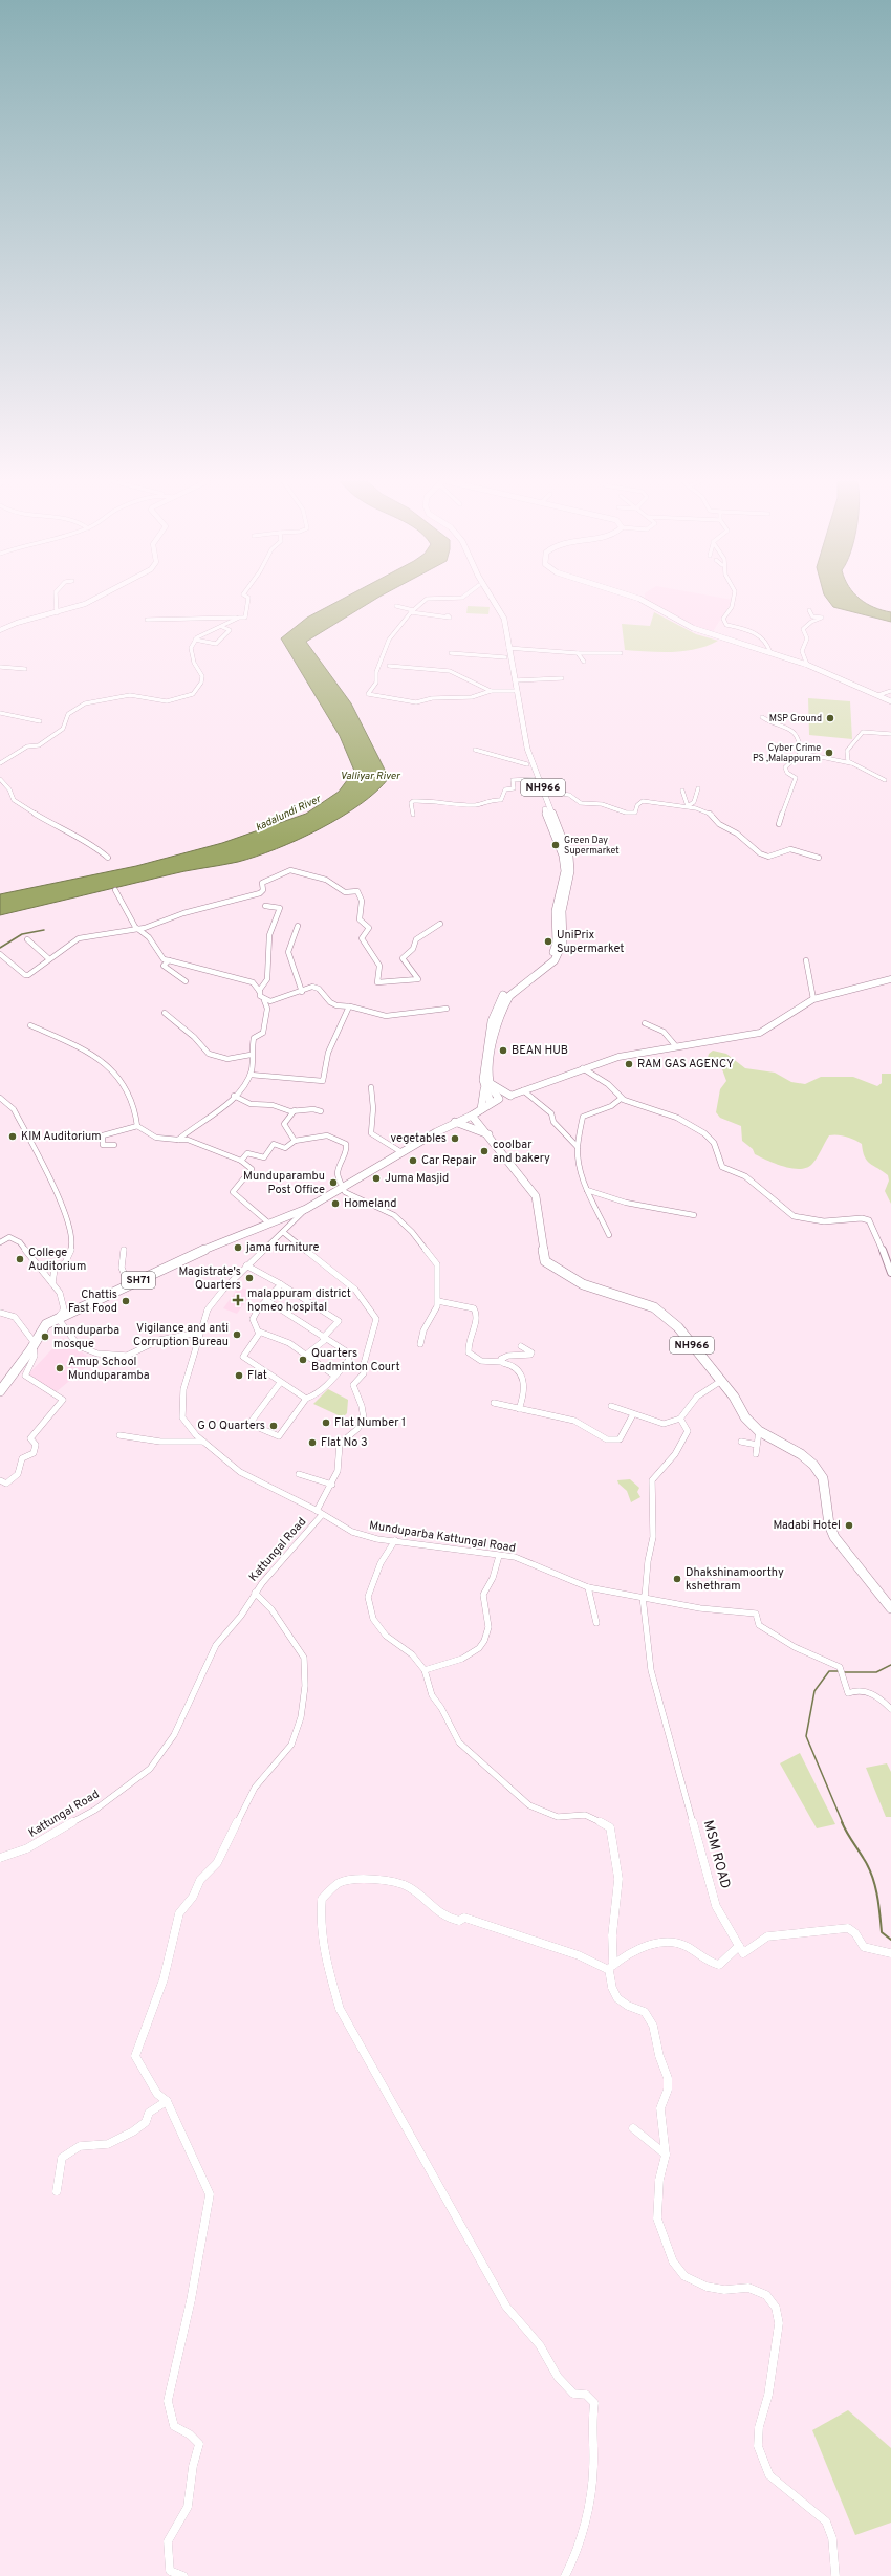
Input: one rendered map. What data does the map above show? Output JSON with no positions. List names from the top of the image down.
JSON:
{
  "streets": {
    "main road": ["NH966", "SH71"],
    "street": ["Munduparba Kattungal Road", "Kattungal Road", "MSM ROAD"]
  },
  "crossings": [
    ["NH966", "SH71"],
    ["SH71", "Kattungal Road"],
    ["Munduparba Kattungal Road", "Kattungal Road"],
    ["Munduparba Kattungal Road", "MSM ROAD"]
  ],
  "water": ["Valliyar River", "kadalundi River"],
  "places": {
    "other": [
      "MSP Ground",
      "Cyber Crime PS ,Malappuram",
      "Green Day Supermarket",
      "UniPrix Supermarket",
      "BEAN HUB",
      "RAM GAS AGENCY",
      "KIM Auditorium",
      "vegetables",
      "coolbar and bakery",
      "Car Repair",
      "Juma Masjid",
      "Munduparambu Post Office",
      "Homeland",
      "jama furniture",
      "College Auditorium",
      "Magistrate's Quarters",
      "Chattis Fast Food",
      "Vigilance and anti Corruption Bureau",
      "munduparba mosque",
      "Quarters Badminton Court",
      "Amup School Munduparamba",
      "Flat",
      "Flat Number 1",
      "G O Quarters",
      "Flat No 3",
      "Madabi Hotel",
      "Dhakshinamoorthy kshethram"
    ],
    "health": ["malappuram district homeo hospital"]
  }
}
